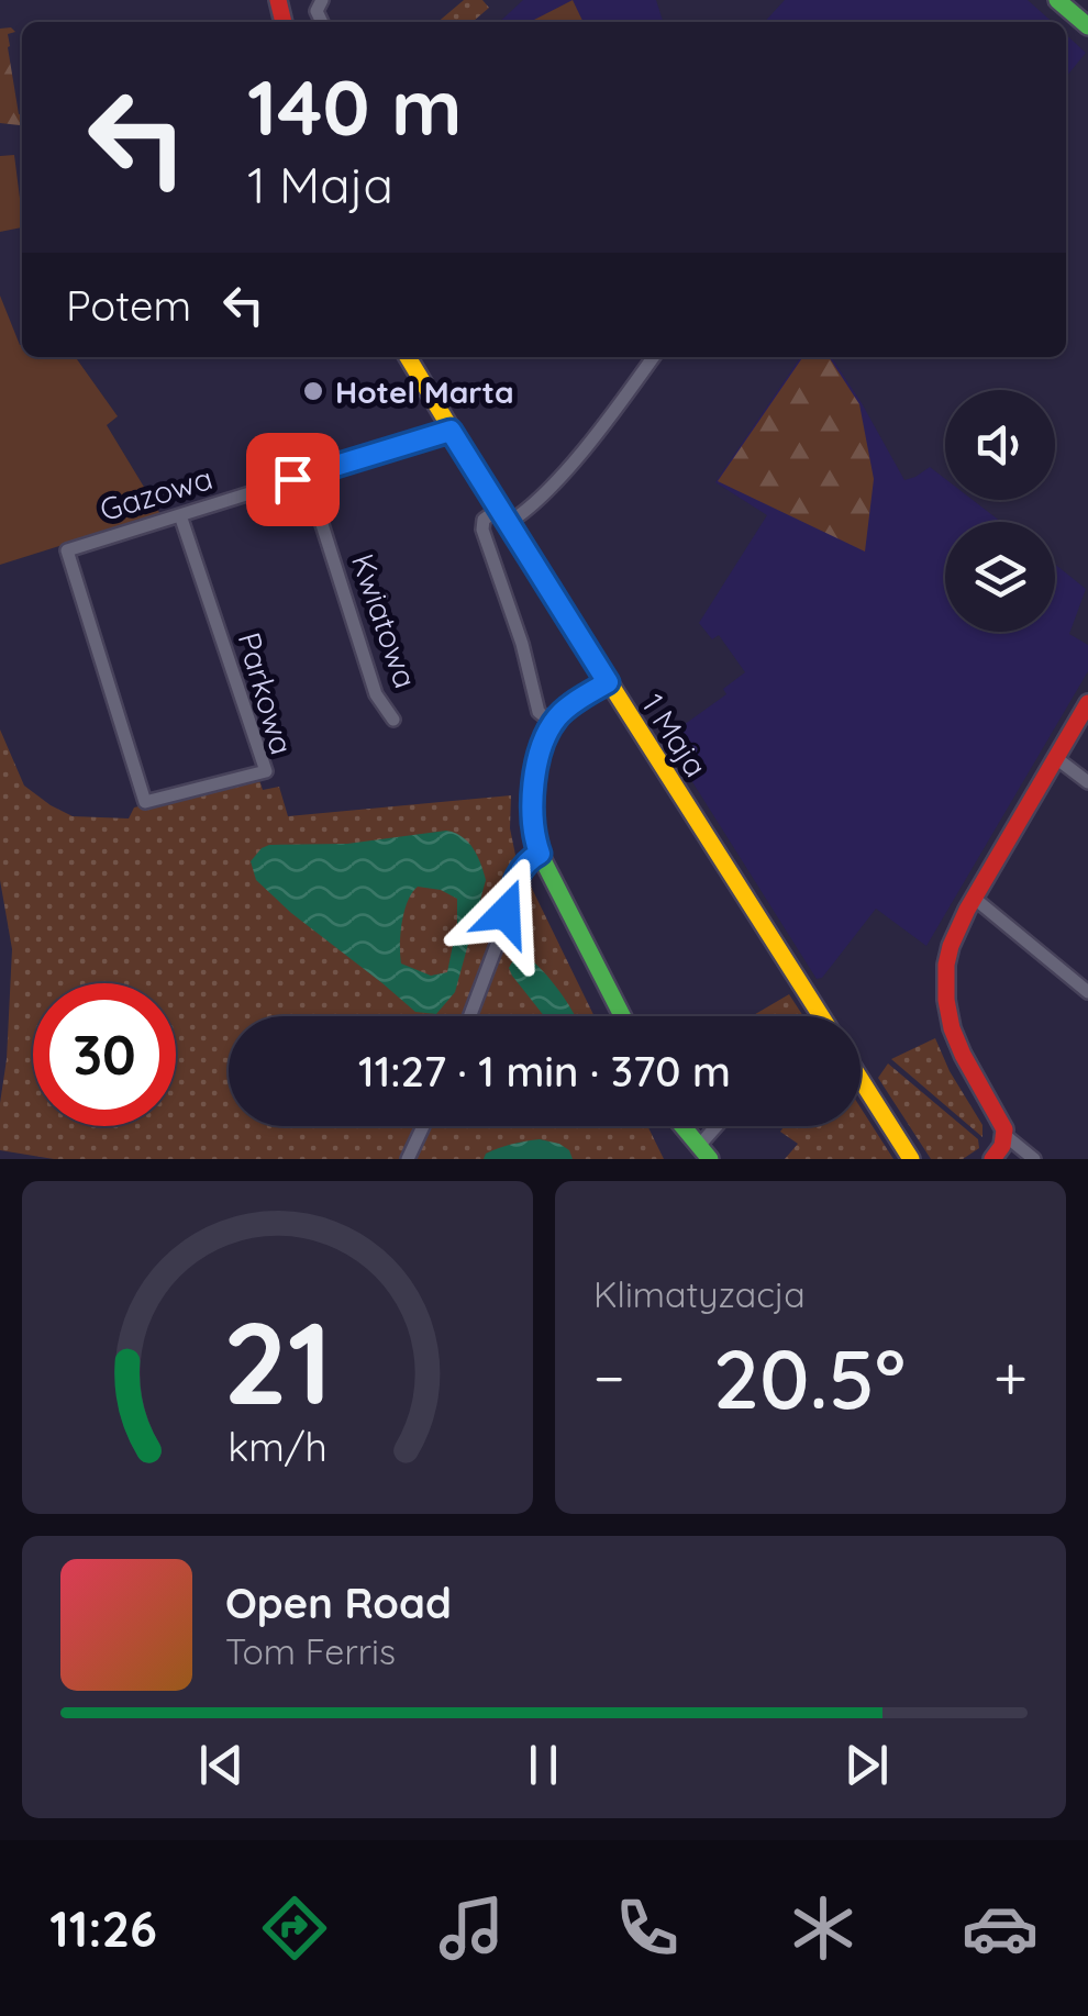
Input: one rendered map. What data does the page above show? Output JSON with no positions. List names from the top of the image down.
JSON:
{
  "streets": {
    "street": [
      "Gazowa",
      "Kwiatowa",
      "Parkowa",
      "1 Maja"
    ]
  },
  "crossings": [
    ["Gazowa", "Kwiatowa"],
    ["Gazowa", "Parkowa"],
    ["Gazowa", "1 Maja"]
  ],
  "places": ["Hotel Marta"],
  "page": {
    "turn": ["140 m", "1 Maja"],
    "then": "Potem",
    "limit": "30",
    "trip": "11:27 · 1 min · 370 m",
    "tile": "Klimatyzacja",
    "heat": ["−", "20.5°", "+"],
    "song": ["Open Road", "Tom Ferris"],
    "tabs": "11:26",
    "gauge": ["21", "km/h"]
  }
}
